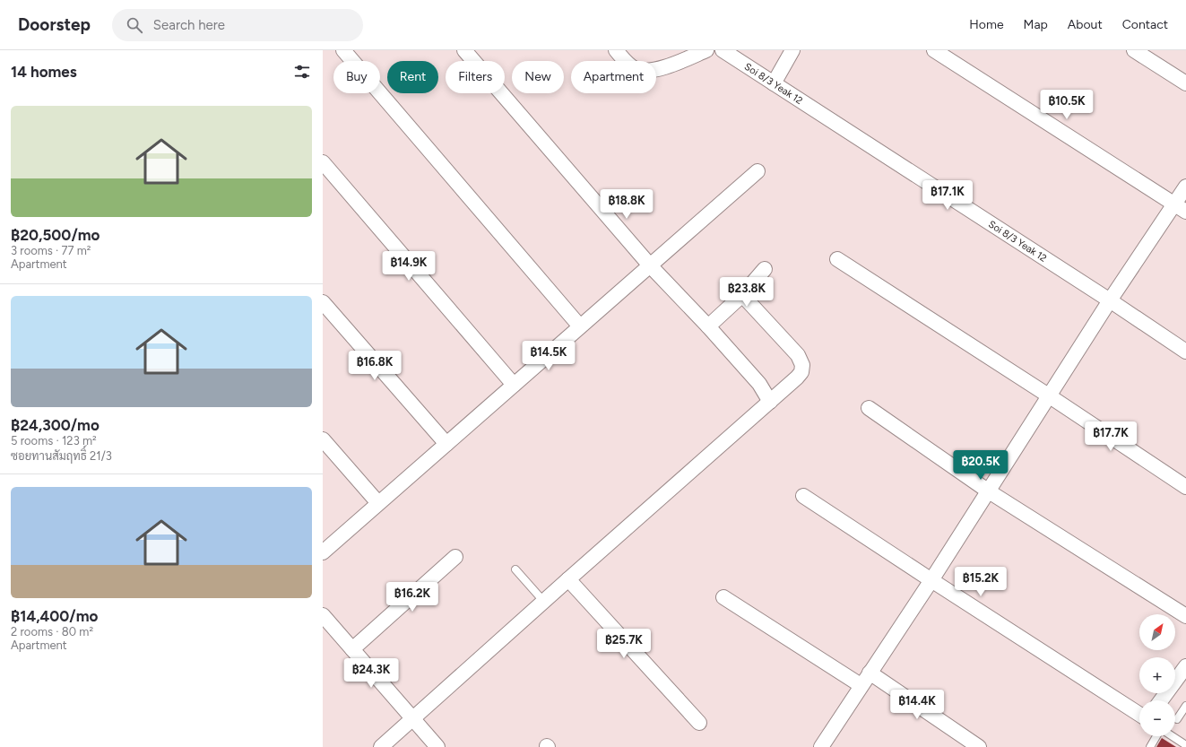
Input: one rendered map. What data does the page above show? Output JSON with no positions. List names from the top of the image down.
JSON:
{
  "streets": {
    "street": ["Soi 8/3 Yeak 12"]
  },
  "north": "top right",
  "page": {
    "header": "Doorstep",
    "search": "Search here",
    "nav": [
      "Home",
      "Map",
      "About",
      "Contact"
    ],
    "heading": "14 homes",
    "chip": [
      "Buy",
      "Rent",
      "Filters",
      "New",
      "Apartment"
    ],
    "price": [
      "฿10.5K",
      "฿17.1K",
      "฿18.8K",
      "฿14.9K",
      "฿23.8K",
      "฿14.5K",
      "฿16.8K",
      "฿17.7K",
      "฿20.5K",
      "฿15.2K",
      "฿16.2K",
      "฿25.7K",
      "฿24.3K",
      "฿14.4K"
    ],
    "list": [
      {
        "name": "฿20,500/mo",
        "note": "3 rooms · 77 m² · Apartment"
      },
      {
        "name": "฿24,300/mo",
        "note": "5 rooms · 123 m² · ซอยทานสัมฤทธิ์ 21/3"
      },
      {
        "name": "฿14,400/mo",
        "note": "2 rooms · 80 m² · Apartment"
      }
    ],
    "map_buttons": ["+", "−"]
  }
}
